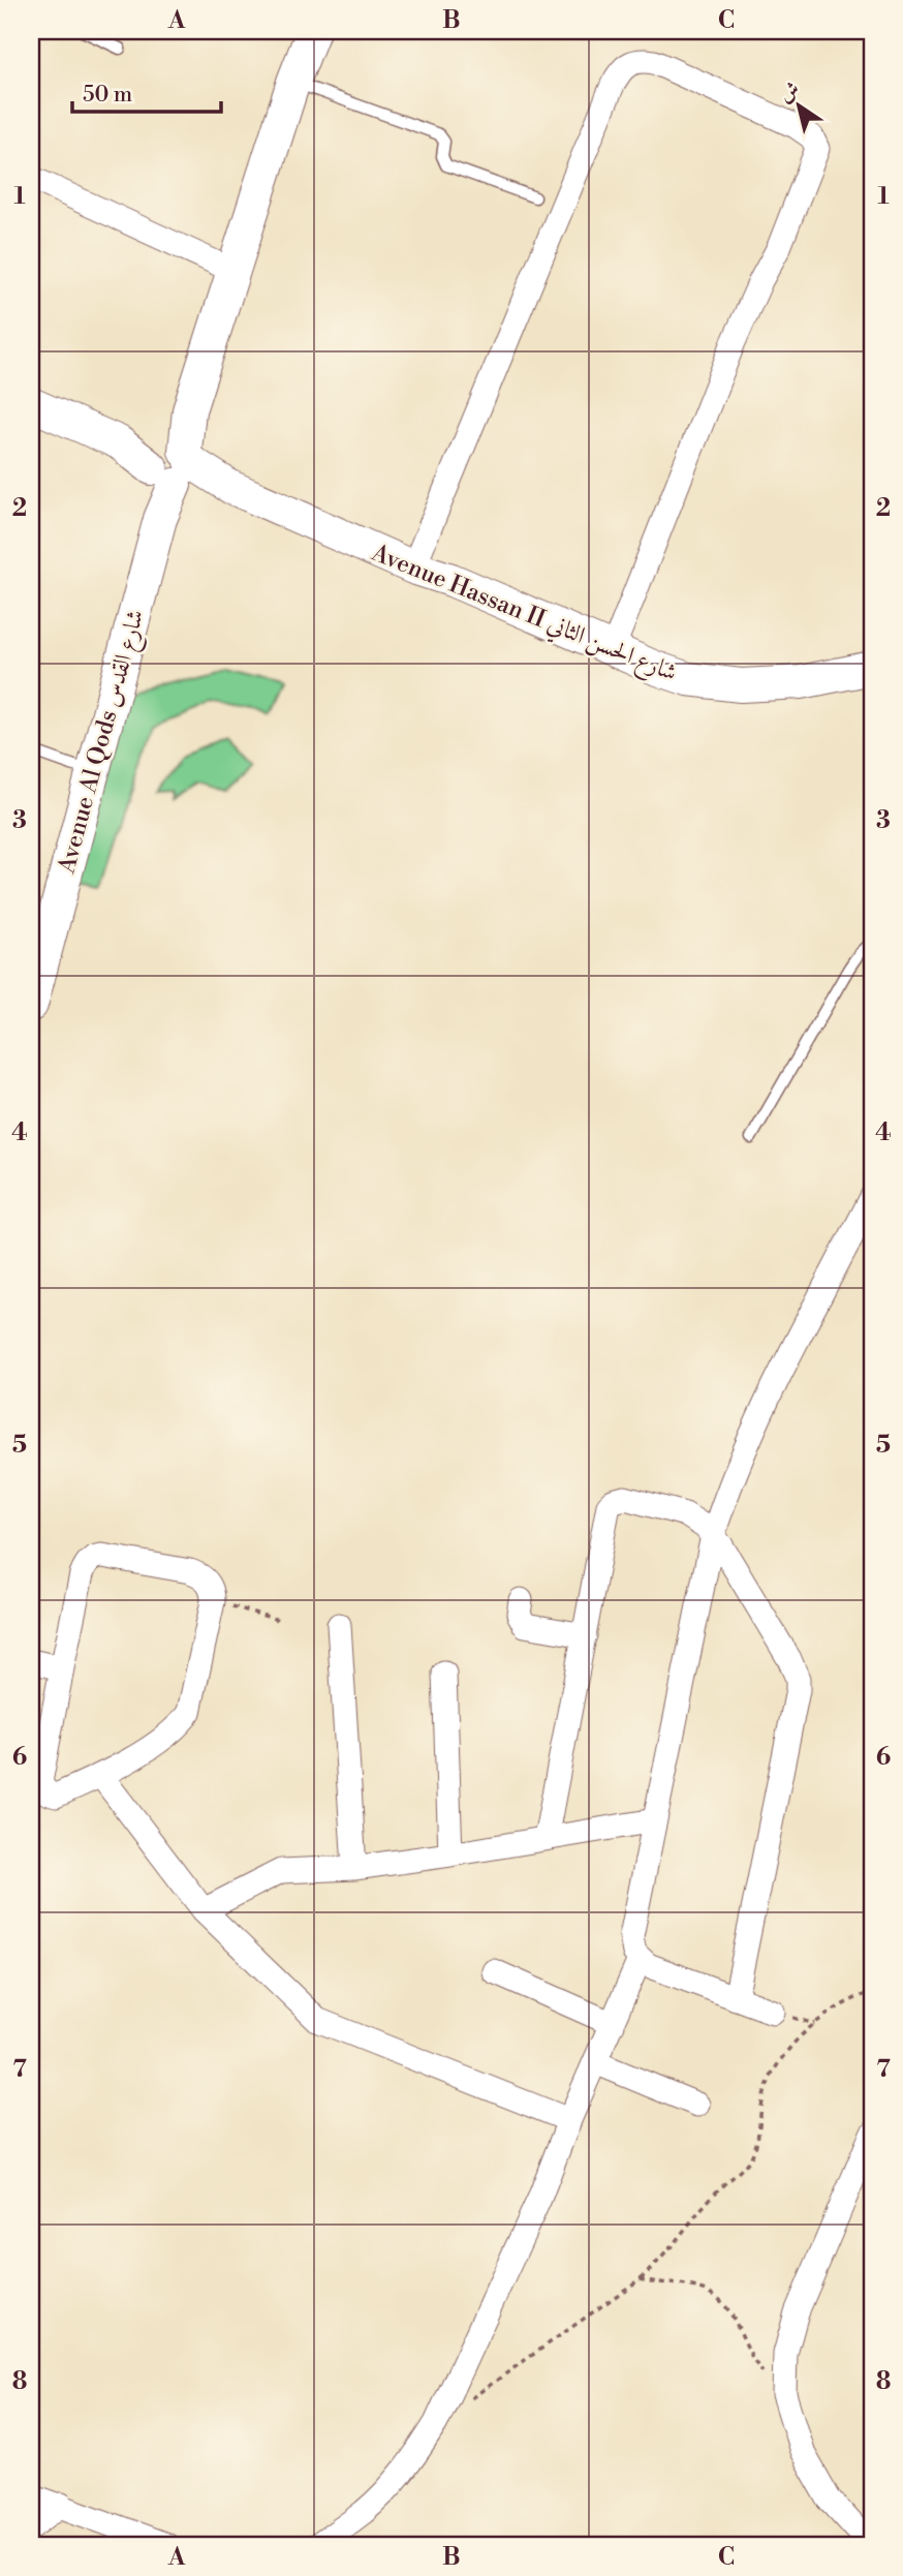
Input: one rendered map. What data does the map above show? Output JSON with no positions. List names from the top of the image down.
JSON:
{
  "streets": {
    "street": ["Avenue Hassan II شارع الحسن الثاني", "Avenue Al Qods شارع القدس"]
  },
  "crossings": [
    ["Avenue Hassan II شارع الحسن الثاني", "Avenue Al Qods شارع القدس"]
  ],
  "scale_bar": "50 m",
  "north": "top left",
  "grid": {
    "columns": ["A", "B", "C"],
    "rows": [
      "1",
      "2",
      "3",
      "4",
      "5",
      "6",
      "7",
      "8"
    ]
  }
}
